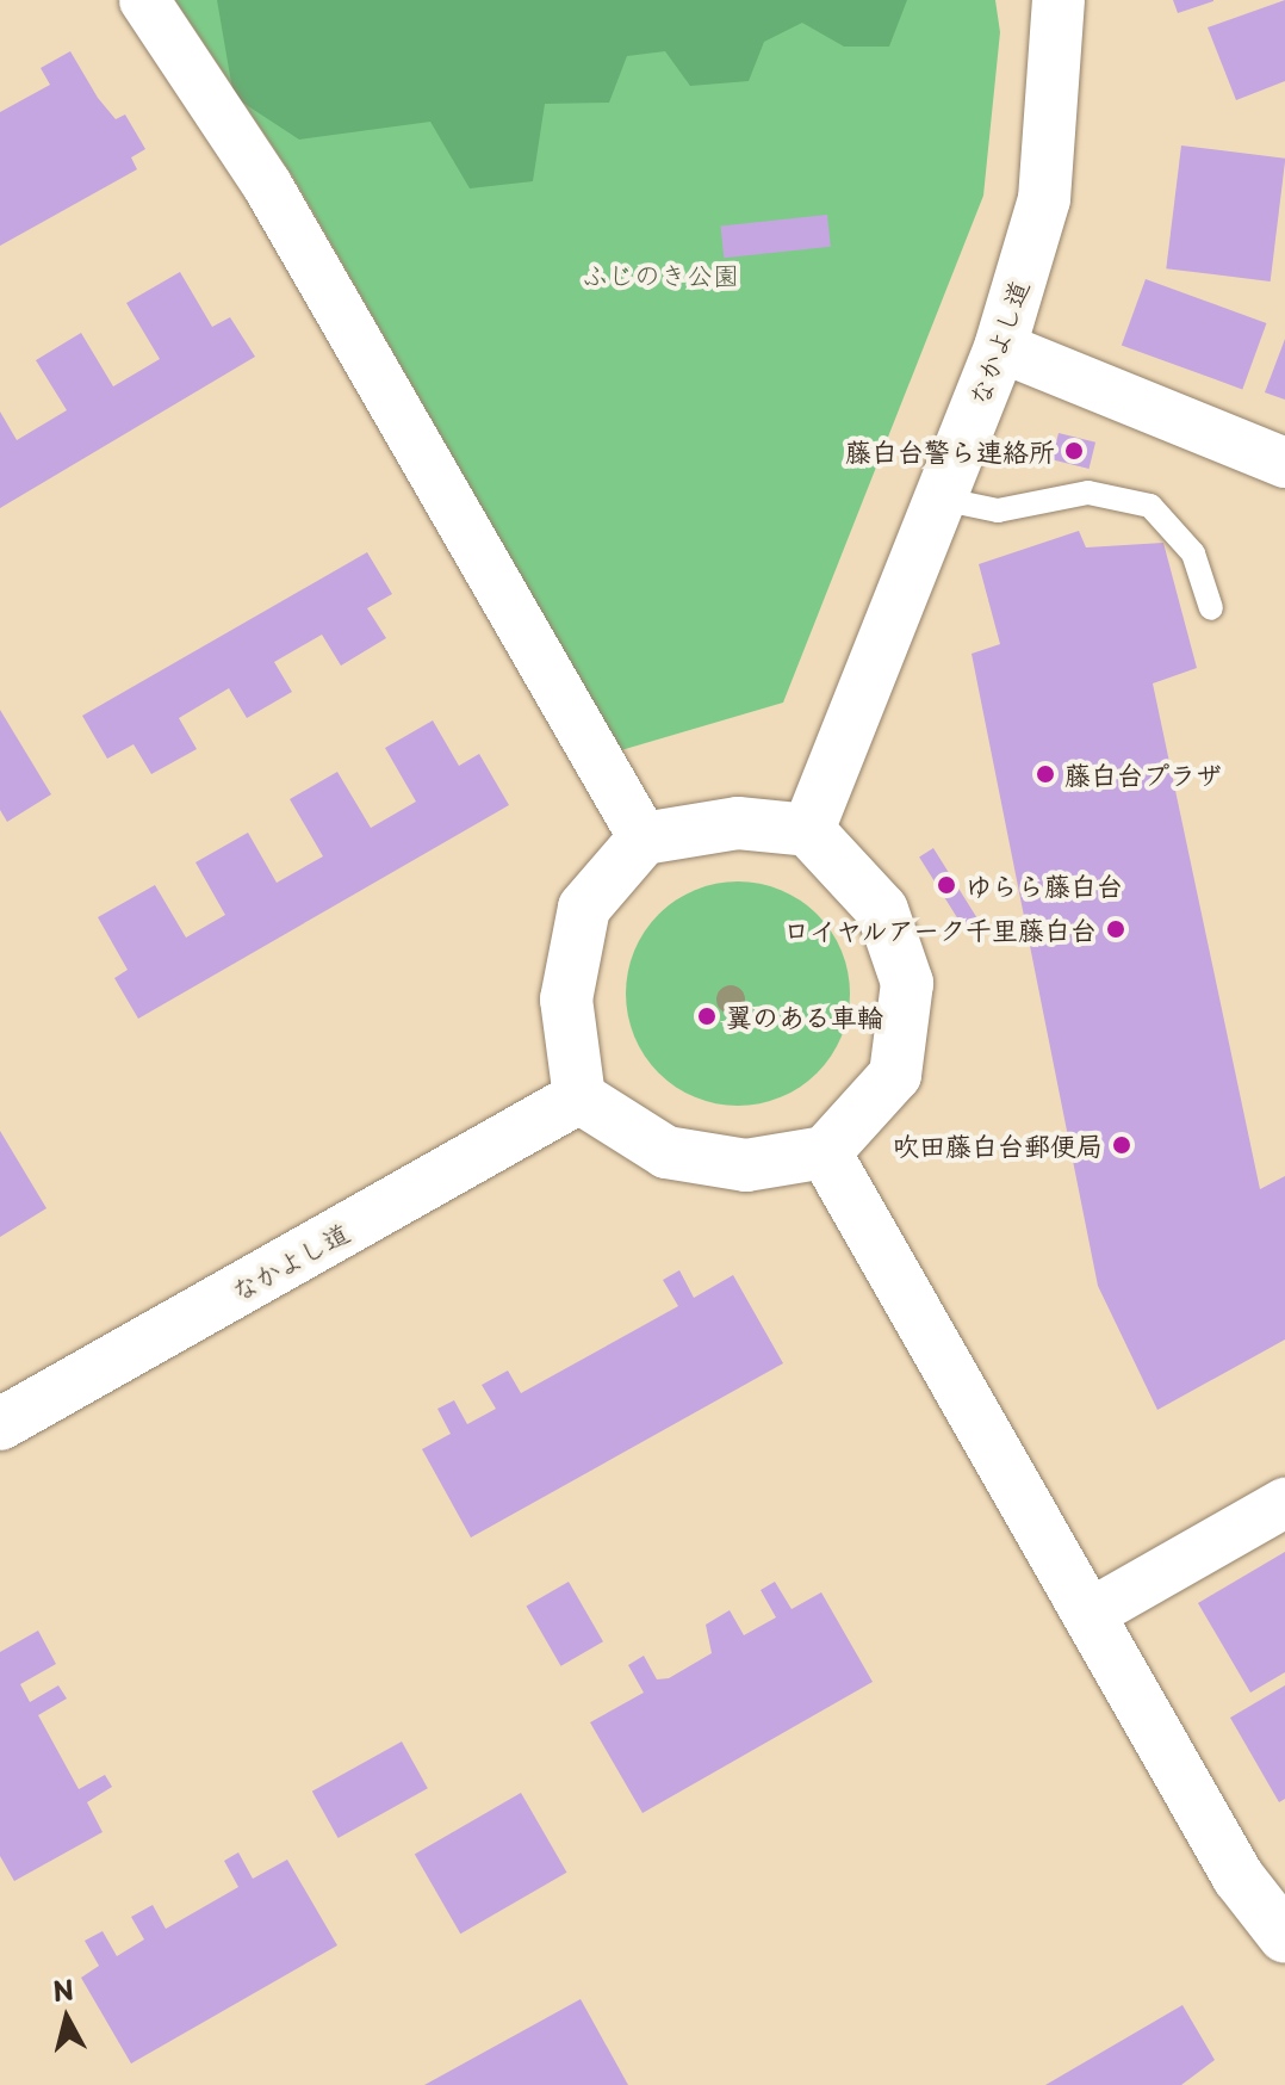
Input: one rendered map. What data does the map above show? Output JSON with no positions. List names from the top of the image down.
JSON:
{
  "streets": {
    "street": ["なかよし道"]
  },
  "parks": ["ふじのき公園"],
  "places": [
    "藤白台警ら連絡所",
    "藤白台プラザ",
    "ゆらら藤白台",
    "ロイヤルアーク千里藤白台",
    "翼のある車輪",
    "吹田藤白台郵便局"
  ],
  "north": "top"
}
